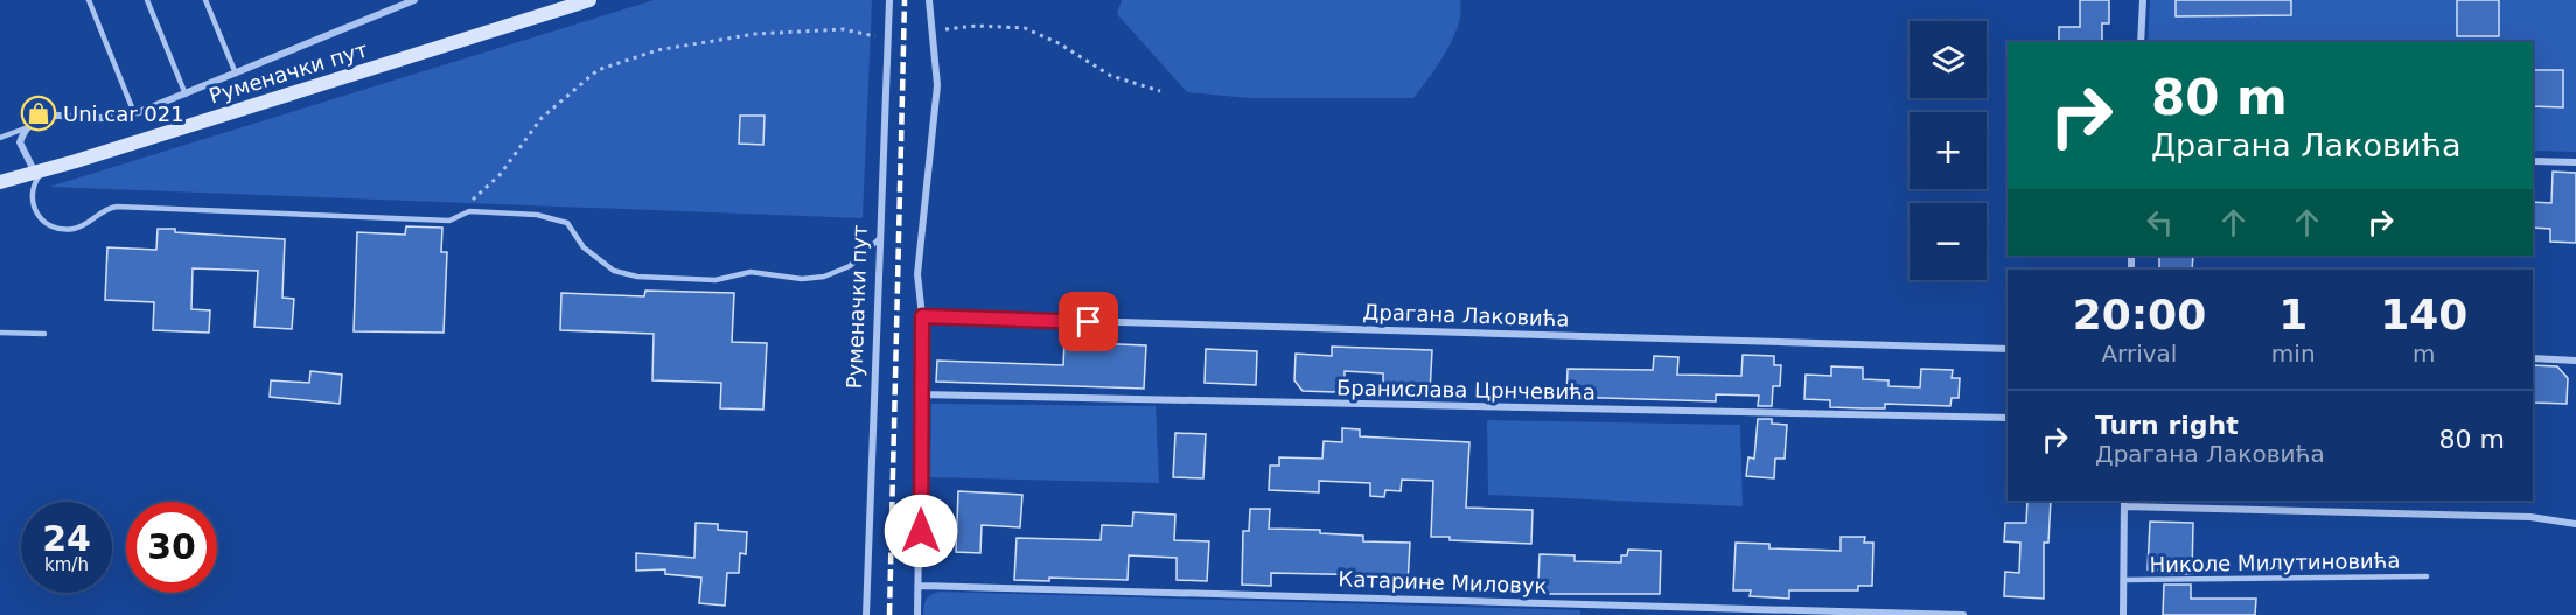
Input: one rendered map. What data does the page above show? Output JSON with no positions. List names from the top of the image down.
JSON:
{
  "streets": {
    "main road": ["Руменачки пут"],
    "street": ["Драгана Лаковића", "Бранислава Црнчевића", "Катарине Миловук"],
    "lane": ["Николе Милутиновића"]
  },
  "places": {
    "shop": ["Uni car 021"]
  },
  "page": {
    "map_buttons": ["+", "−"],
    "turn": ["80 m", "Драгана Лаковића"],
    "eta": [
      "20:00",
      "Arrival",
      "1",
      "min",
      "140",
      "m"
    ],
    "list": [
      {
        "name": "Turn right",
        "note": "Драгана Лаковића",
        "value": "80 m"
      }
    ],
    "speed": "24 km/h",
    "limit": "30"
  }
}
